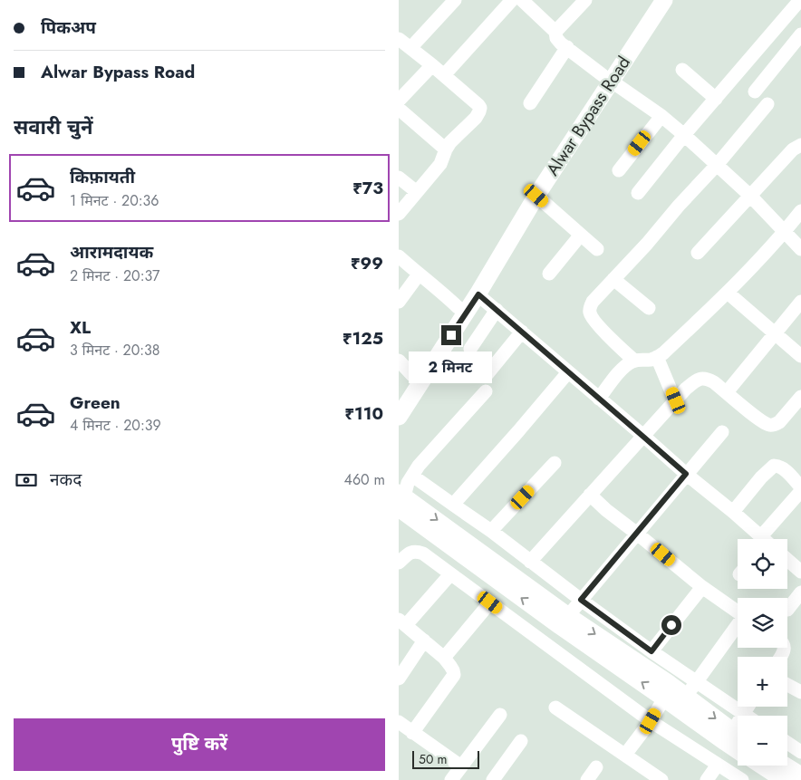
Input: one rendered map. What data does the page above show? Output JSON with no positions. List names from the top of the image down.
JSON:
{
  "streets": {
    "main road": ["Alwar Bypass Road"]
  },
  "scale_bar": "50 m",
  "page": {
    "banner": ["पिकअप", "Alwar Bypass Road"],
    "heading": "सवारी चुनें",
    "list": [
      {
        "name": "किफ़ायती",
        "note": "1 मिनट · 20:36",
        "value": "₹73"
      },
      {
        "name": "आरामदायक",
        "note": "2 मिनट · 20:37",
        "value": "₹99"
      },
      {
        "name": "XL",
        "note": "3 मिनट · 20:38",
        "value": "₹125"
      },
      {
        "name": "Green",
        "note": "4 मिनट · 20:39",
        "value": "₹110"
      }
    ],
    "bubble": "2 मिनट",
    "pay": ["नकद", "460 m"],
    "map_buttons": ["+", "−"],
    "buttons": "पुष्टि करें",
    "scale": "50 m"
  }
}
